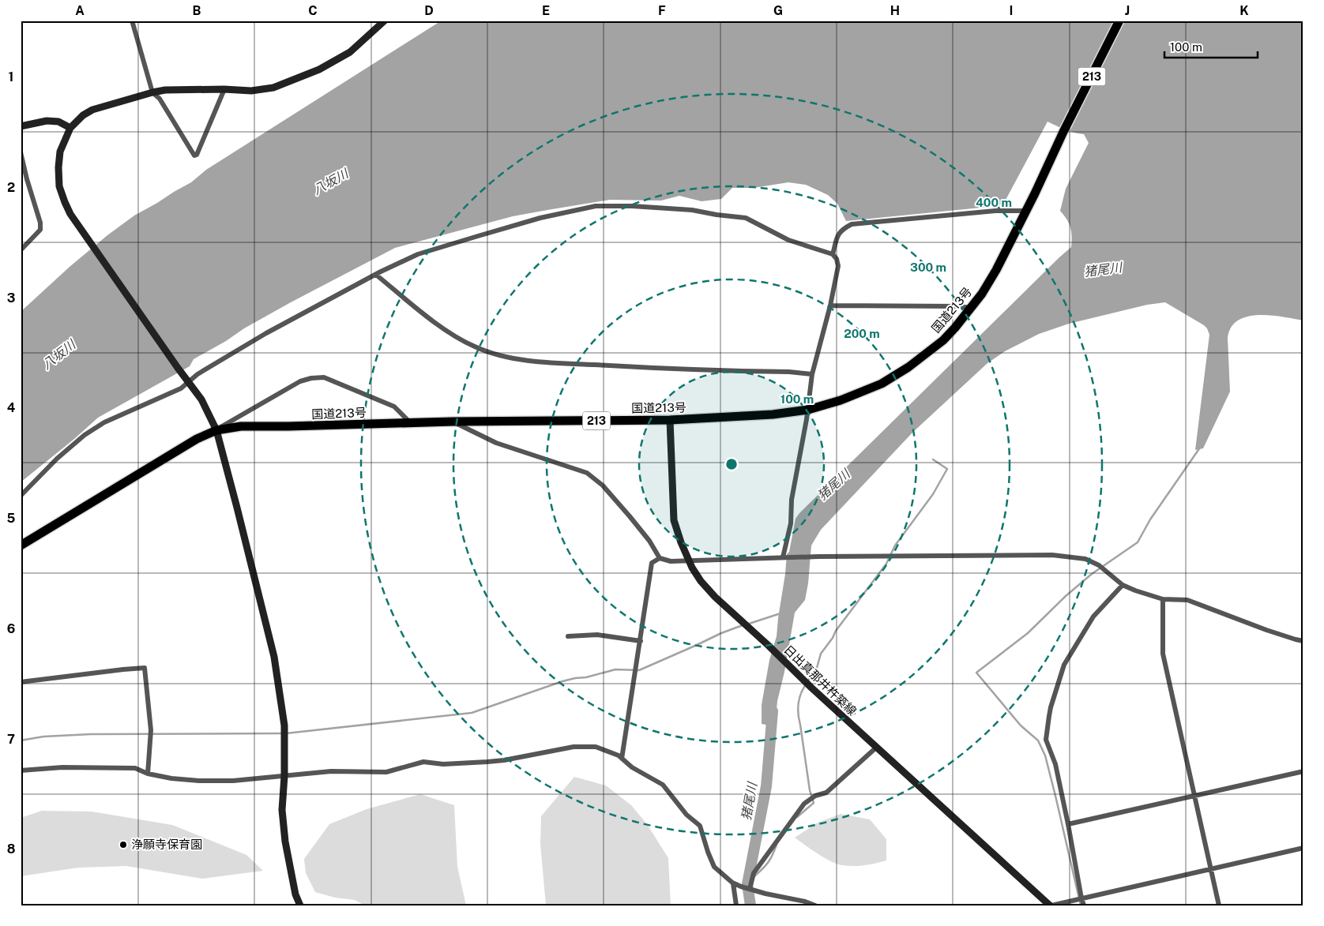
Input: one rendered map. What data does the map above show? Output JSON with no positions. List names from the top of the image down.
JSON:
{
  "streets": {
    "highway": ["213", "国道213号"],
    "street": ["日出真那井杵築線"]
  },
  "crossings": [
    ["国道213号", "日出真那井杵築線"]
  ],
  "water": ["八坂川", "猪尾川"],
  "places": ["浄願寺保育園"],
  "scale_bar": "100 m",
  "grid": {
    "columns": [
      "A",
      "B",
      "C",
      "D",
      "E",
      "F",
      "G",
      "H",
      "I",
      "J",
      "K"
    ],
    "rows": [
      "1",
      "2",
      "3",
      "4",
      "5",
      "6",
      "7",
      "8"
    ]
  },
  "rings": [
    "400 m",
    "300 m",
    "200 m",
    "100 m"
  ]
}
